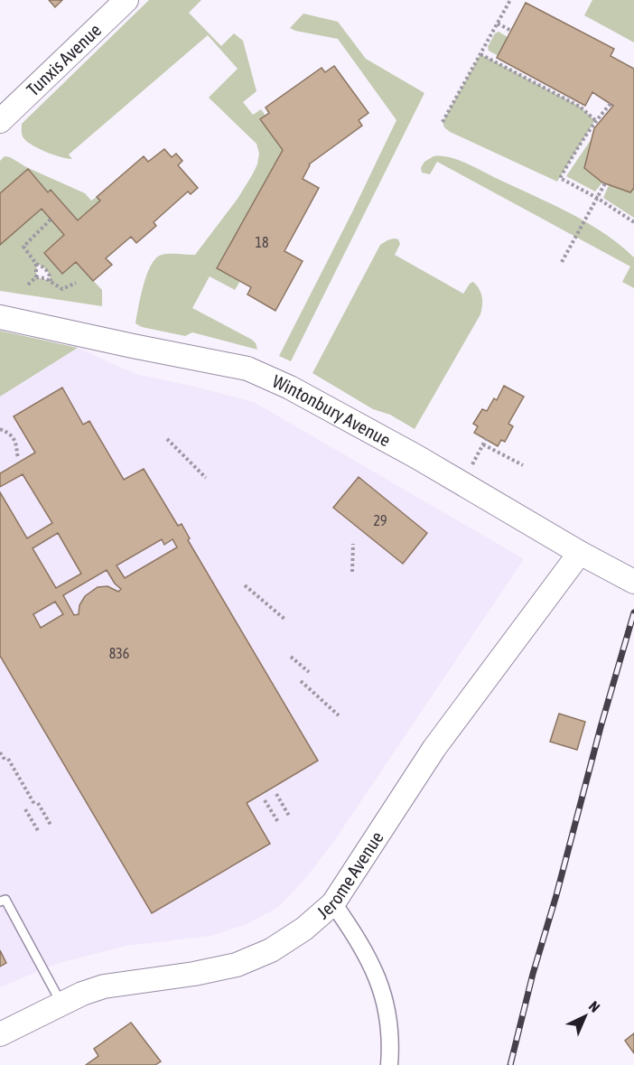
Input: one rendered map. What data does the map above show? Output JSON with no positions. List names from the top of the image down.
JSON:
{
  "streets": {
    "street": ["Tunxis Avenue", "Wintonbury Avenue", "Jerome Avenue"]
  },
  "crossings": [
    ["Wintonbury Avenue", "Jerome Avenue"]
  ],
  "house_numbers": ["18", "29", "836"],
  "north": "top right"
}
